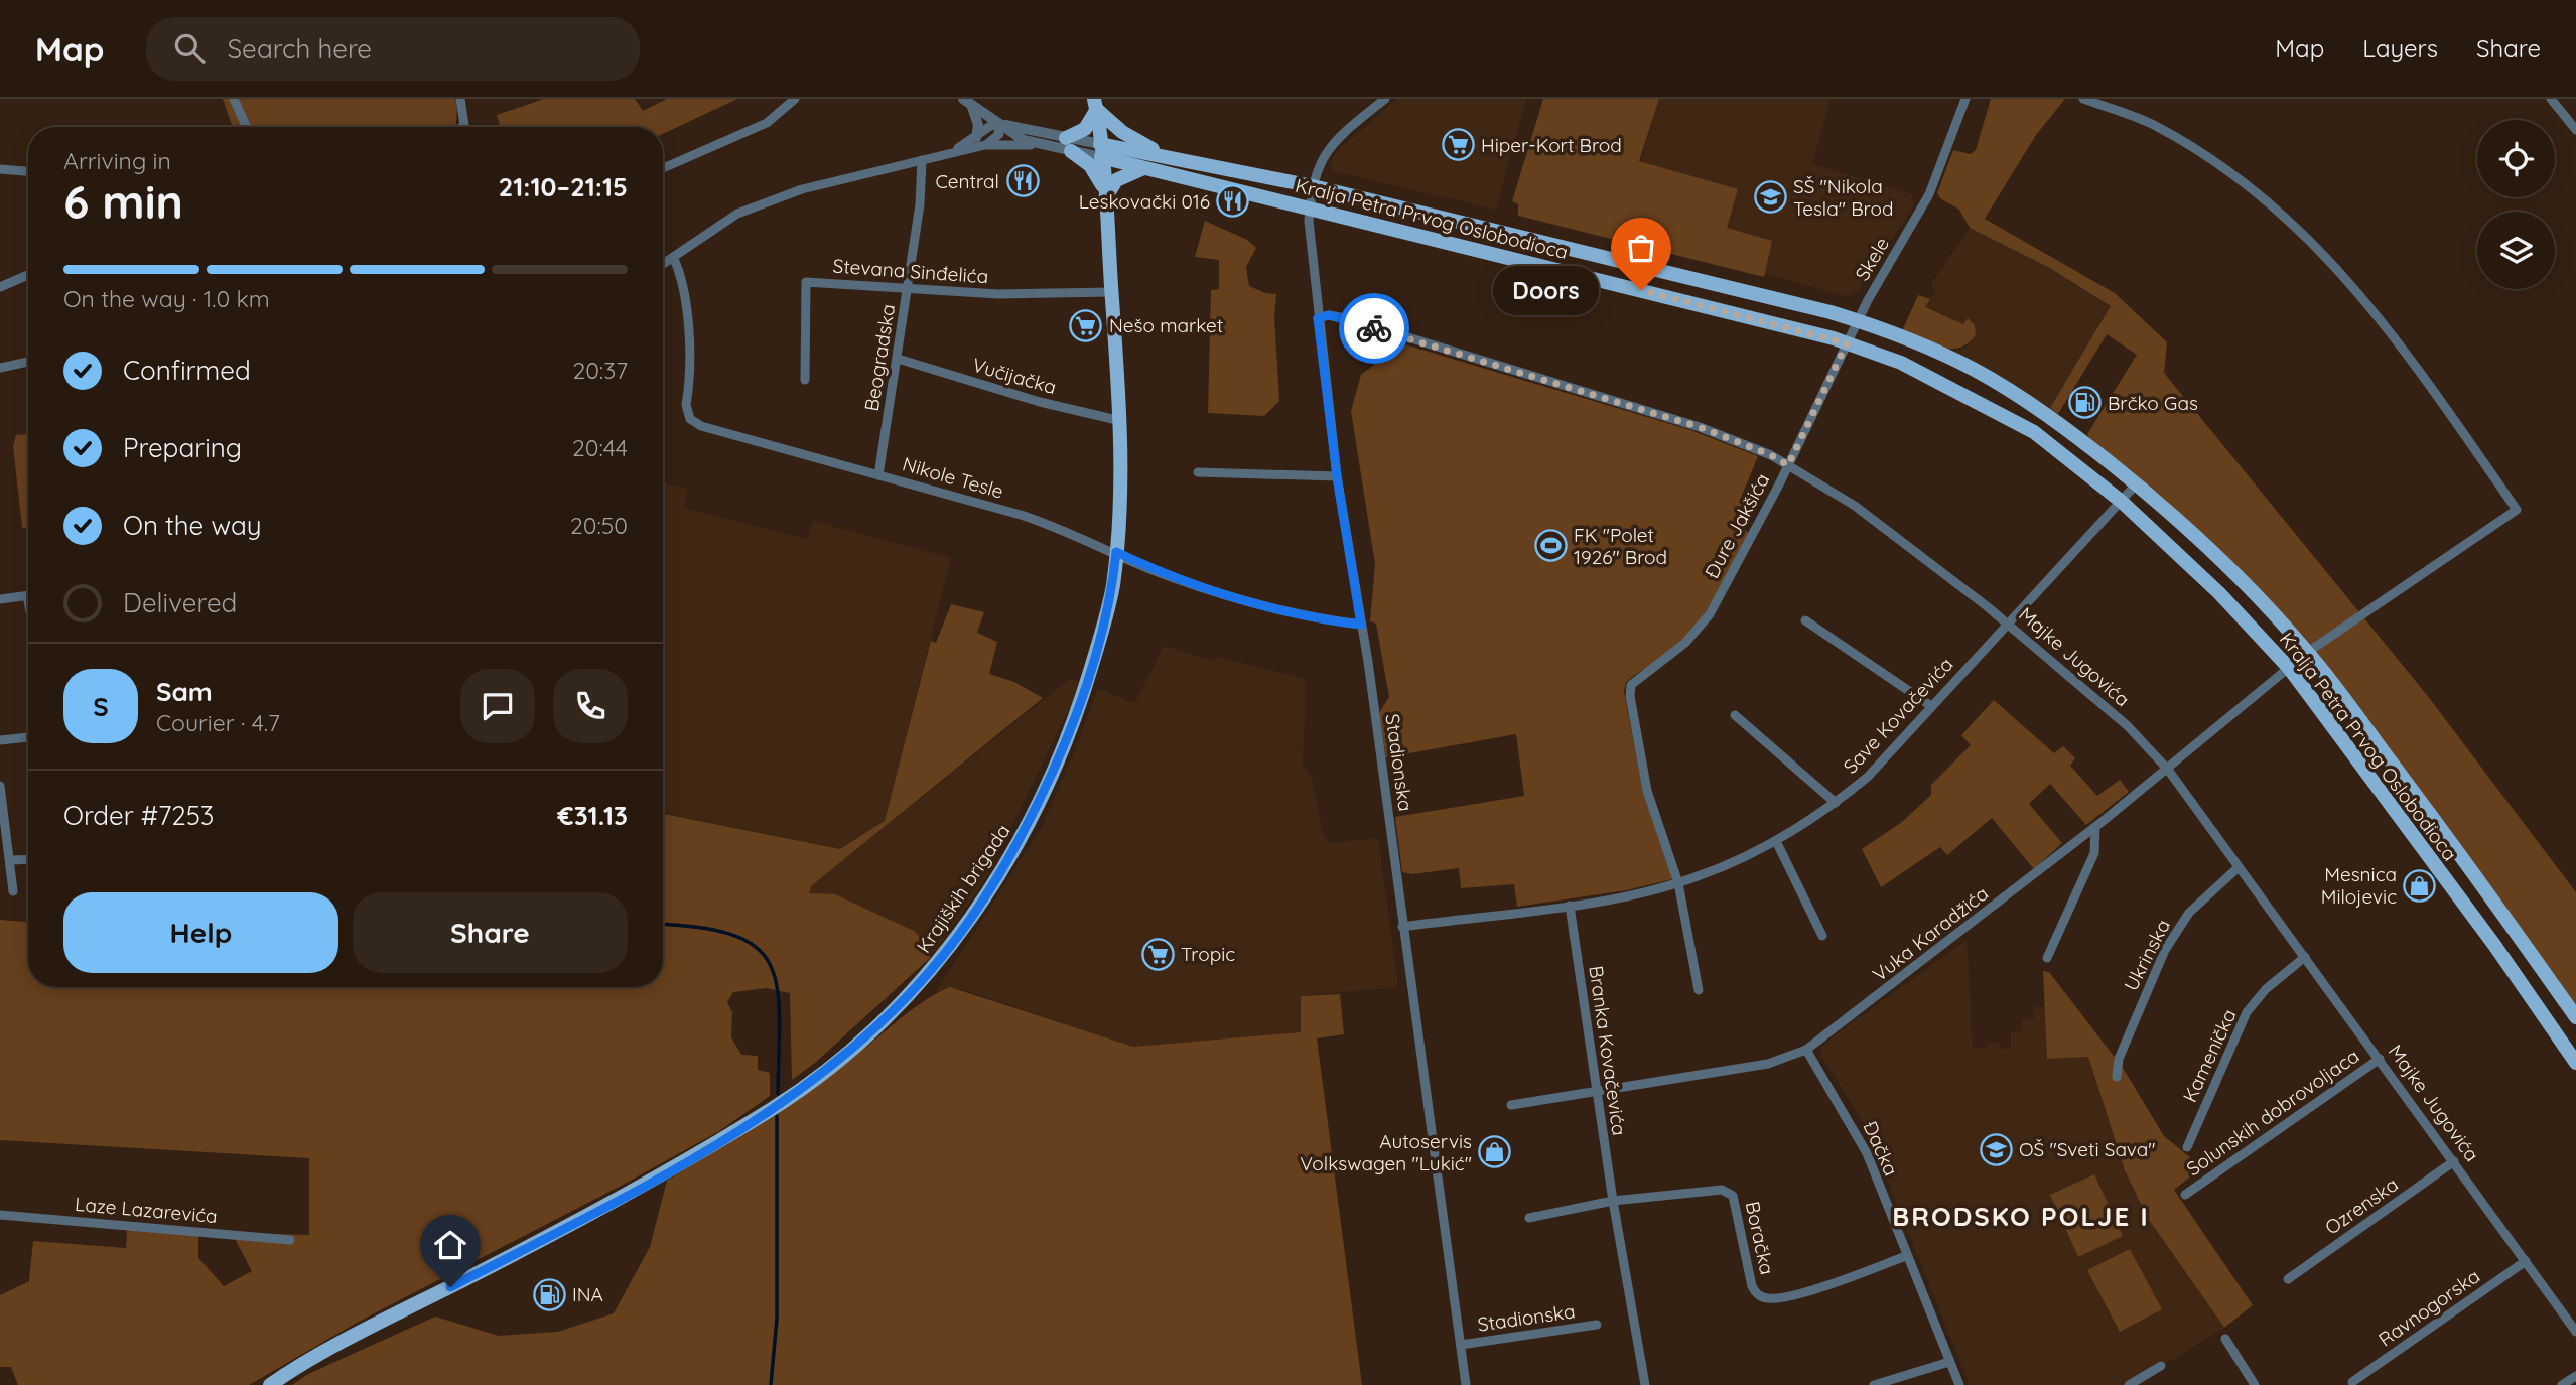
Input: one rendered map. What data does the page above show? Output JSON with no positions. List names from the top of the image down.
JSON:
{
  "streets": {
    "main road": ["Kralja Petra Prvog Oslobodioca", "Krajiških brigada"],
    "street": [
      "Skele",
      "Stevana Sinđelića",
      "Beogradska",
      "Vučijačka",
      "Nikole Tesle",
      "Đure Jakšića",
      "Majke Jugovića",
      "Save Kovačevića",
      "Stadionska",
      "Vuka Karadžića",
      "Ukrinska",
      "Branka Kovačevića",
      "Kamenička",
      "Solunskih dobrovoljaca",
      "Đačka",
      "Ozrenska",
      "Laze Lazarevića",
      "Boračka",
      "Ravnogorska"
    ]
  },
  "crossings": [
    ["Kralja Petra Prvog Oslobodioca", "Skele"],
    ["Kralja Petra Prvog Oslobodioca", "Đure Jakšića"],
    ["Kralja Petra Prvog Oslobodioca", "Save Kovačevića"],
    ["Kralja Petra Prvog Oslobodioca", "Stadionska"],
    ["Kralja Petra Prvog Oslobodioca", "Krajiških brigada"],
    ["Kralja Petra Prvog Oslobodioca", "Vuka Karadžića"],
    ["Skele", "Đure Jakšića"],
    ["Stevana Sinđelića", "Beogradska"],
    ["Stevana Sinđelića", "Krajiških brigada"],
    ["Beogradska", "Vučijačka"],
    ["Beogradska", "Nikole Tesle"],
    ["Vučijačka", "Krajiških brigada"],
    ["Nikole Tesle", "Stadionska"],
    ["Nikole Tesle", "Krajiških brigada"],
    ["Đure Jakšića", "Majke Jugovića"],
    ["Đure Jakšića", "Save Kovačevića"],
    ["Majke Jugovića", "Save Kovačevića"],
    ["Majke Jugovića", "Stadionska"],
    ["Majke Jugovića", "Vuka Karadžića"],
    ["Majke Jugovića", "Ukrinska"],
    ["Majke Jugovića", "Kamenička"],
    ["Majke Jugovića", "Solunskih dobrovoljaca"],
    ["Majke Jugovića", "Ozrenska"],
    ["Majke Jugovića", "Ravnogorska"],
    ["Save Kovačevića", "Stadionska"],
    ["Save Kovačevića", "Branka Kovačevića"],
    ["Vuka Karadžića", "Branka Kovačevića"],
    ["Vuka Karadžića", "Đačka"],
    ["Branka Kovačevića", "Boračka"],
    ["Đačka", "Boračka"]
  ],
  "districts": ["BRODSKO POLJE I"],
  "places": {
    "supermarket": ["Hiper-Kort Brod", "Nešo market", "Tropic"],
    "restaurant": ["Central", "Leskovački 016"],
    "school or university": ["SŠ \"Nikola Tesla\" Brod", "OŠ \"Sveti Sava\""],
    "other": ["Doors"],
    "fuel station": ["Brčko Gas", "INA"],
    "sports": ["FK \"Polet 1926\" Brod"],
    "shop": ["Mesnica Milojevic", "Autoservis Volkswagen \"Lukić\""]
  },
  "page": {
    "header": "Map",
    "search": "Search here",
    "nav": ["Map", "Layers", "Share"],
    "heading": ["6 min", "Arriving in", "21:10–21:15"],
    "panel": [
      "Sam",
      "Courier · 4.7",
      "Order #7253",
      "€31.13"
    ],
    "bar": "On the way · 1.0 km",
    "bubble": "Doors",
    "list": [
      ["Confirmed", "20:37"],
      ["Preparing", "20:44"],
      ["On the way", "20:50"],
      "Delivered"
    ],
    "round": "S",
    "buttons": ["Help", "Share"]
  }
}
